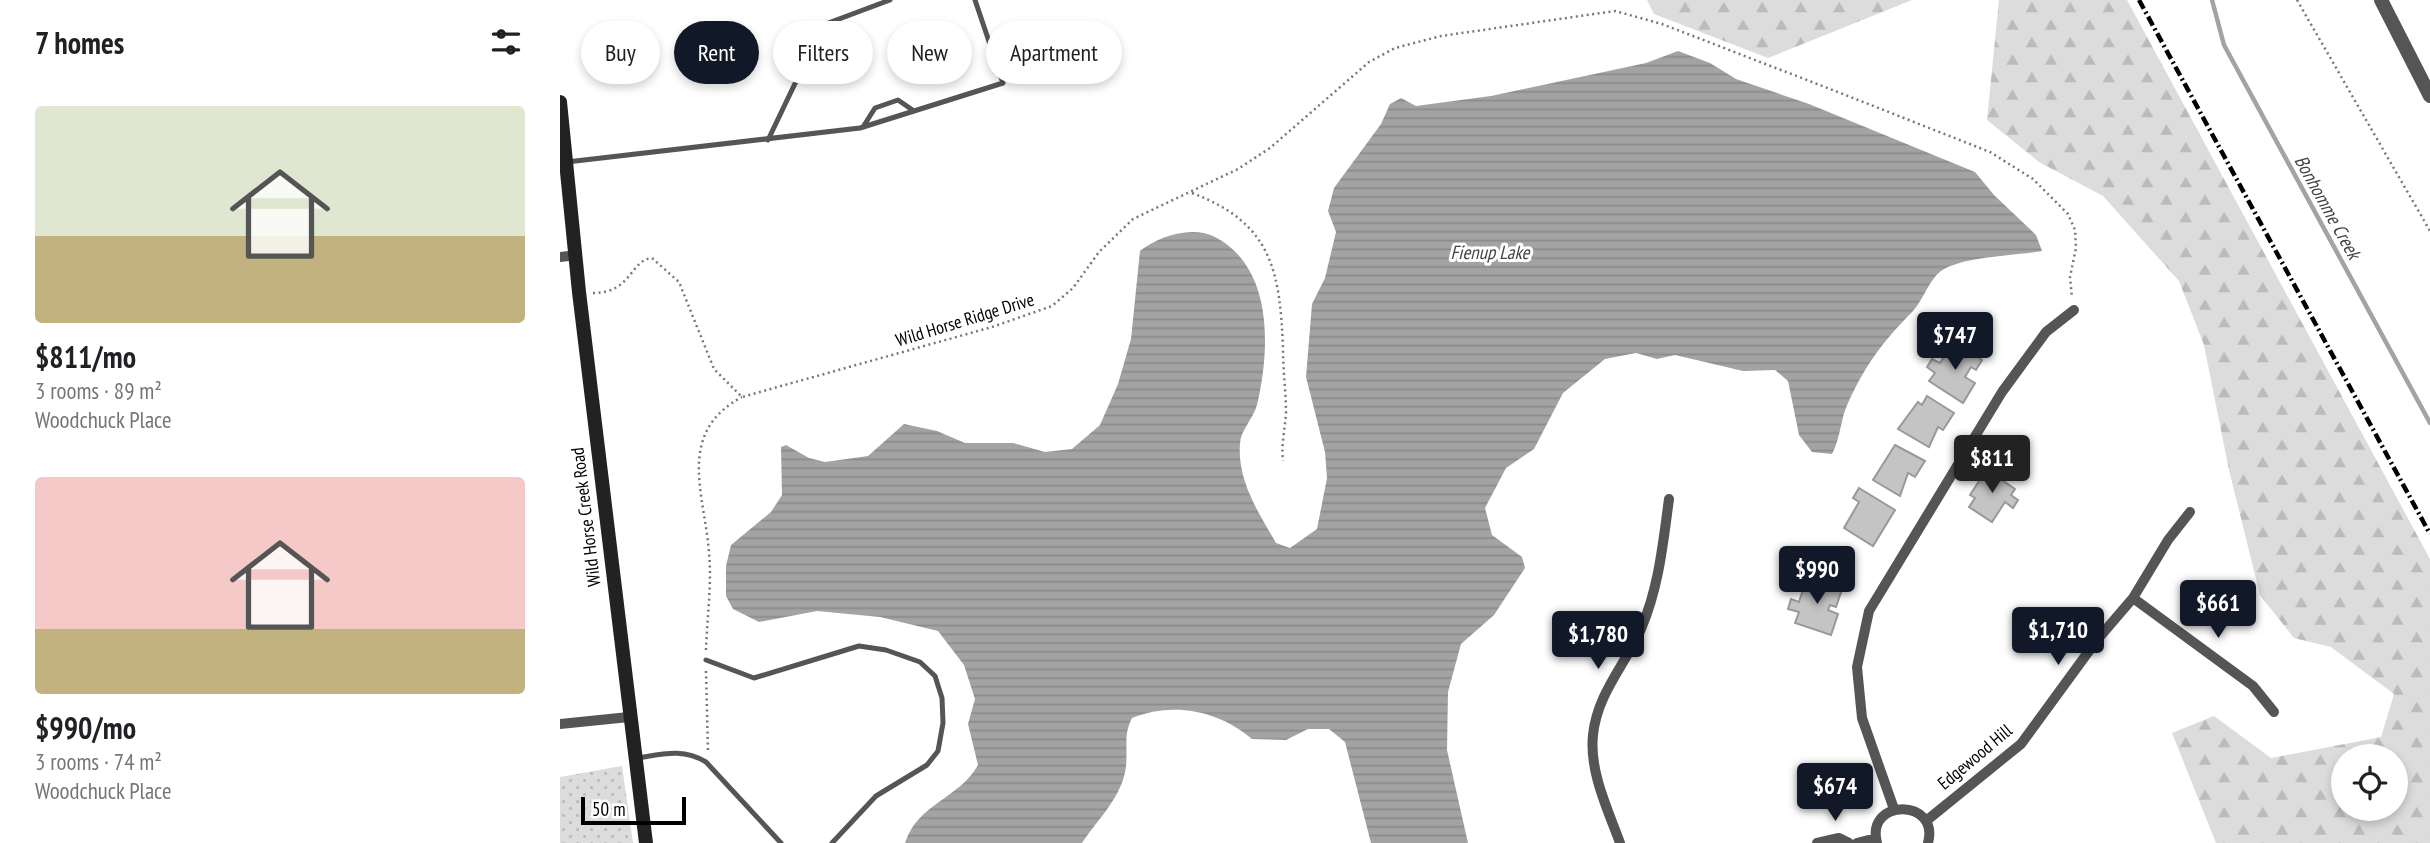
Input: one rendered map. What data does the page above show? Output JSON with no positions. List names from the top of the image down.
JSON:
{
  "streets": {
    "main road": ["Wild Horse Creek Road"],
    "street": ["Edgewood Hill"],
    "path": ["Wild Horse Ridge Drive"]
  },
  "water": ["Bonhomme Creek", "Fienup Lake"],
  "scale_bar": "50 m",
  "page": {
    "heading": "7 homes",
    "chip": [
      "Buy",
      "Rent",
      "Filters",
      "New",
      "Apartment"
    ],
    "list": [
      {
        "name": "$811/mo",
        "note": "3 rooms · 89 m² · Woodchuck Place"
      },
      {
        "name": "$990/mo",
        "note": "3 rooms · 74 m² · Woodchuck Place"
      }
    ],
    "price": [
      "$747",
      "$811",
      "$990",
      "$661",
      "$1,710",
      "$1,780",
      "$674"
    ],
    "scale": "50 m"
  }
}
